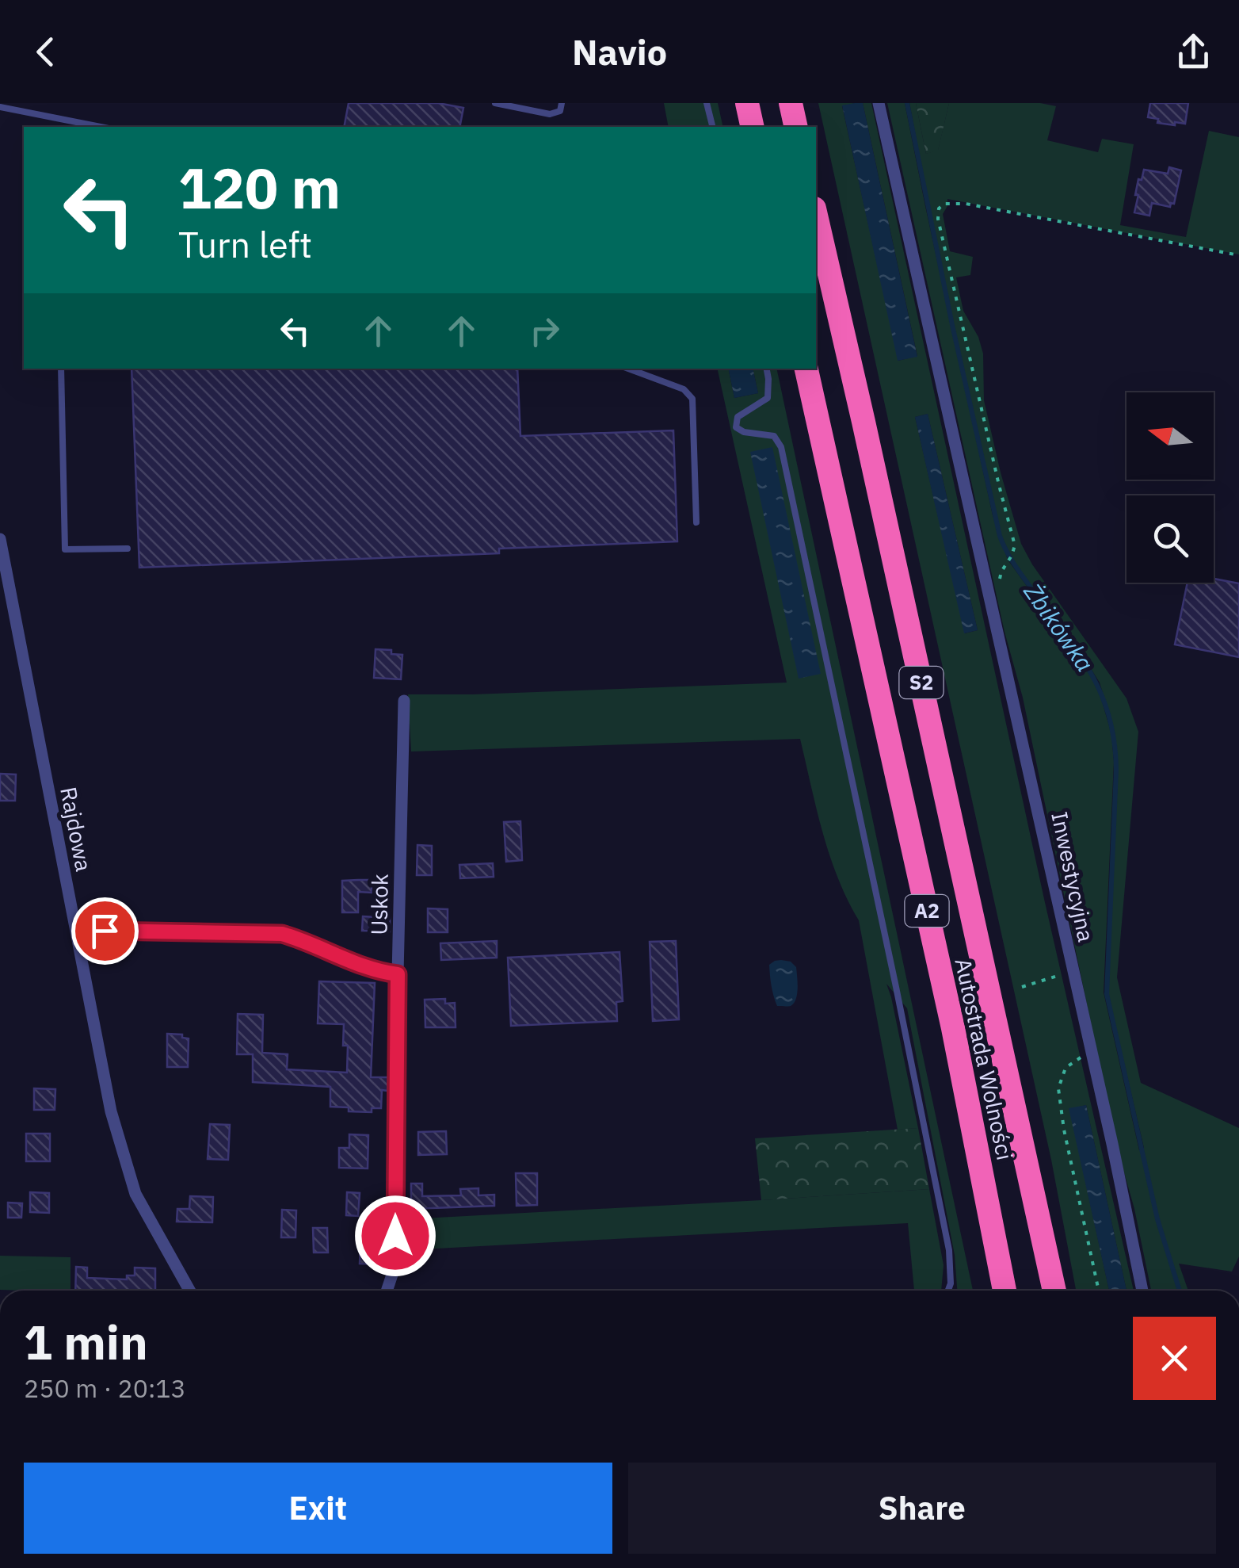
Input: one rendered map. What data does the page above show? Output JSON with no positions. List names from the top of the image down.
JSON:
{
  "streets": {
    "highway": ["S2", "A2", "Autostrada Wolności"],
    "street": ["Rajdowa", "Inwestycyjna", "Uskok"]
  },
  "water": ["Żbikówka"],
  "north": "left",
  "page": {
    "header": "Navio",
    "turn": ["120 m", "Turn left"],
    "heading": ["1 min", "250 m · 20:13"],
    "buttons": ["Exit", "Share"]
  }
}
